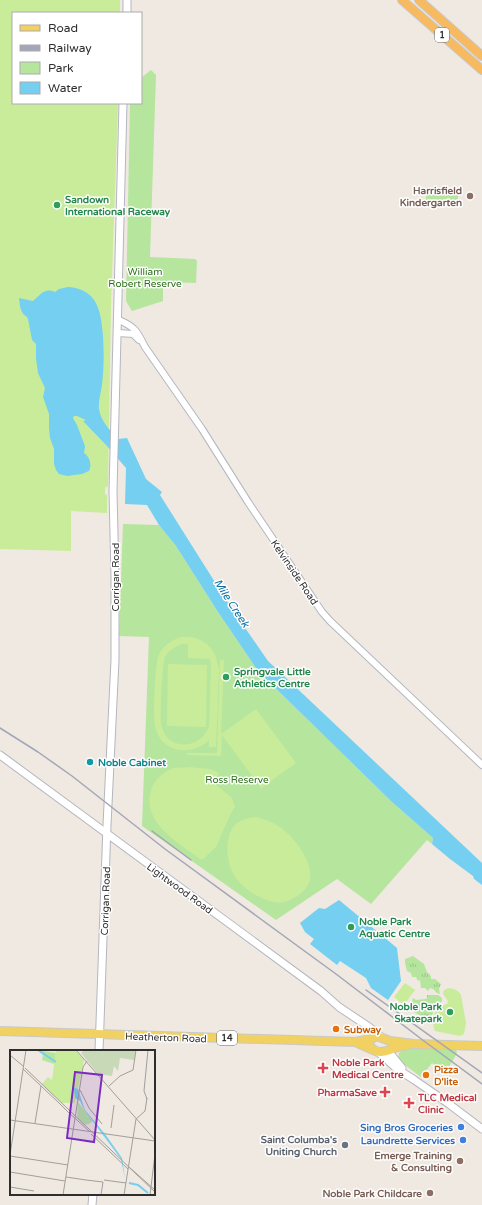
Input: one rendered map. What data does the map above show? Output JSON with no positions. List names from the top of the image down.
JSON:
{
  "streets": {
    "highway": ["1"],
    "main road": [
      "Corrigan Road",
      "Lightwood Road",
      "Heatherton Road",
      "14"
    ],
    "street": ["Kelvinside Road"]
  },
  "crossings": [
    ["Kelvinside Road", "Corrigan Road"],
    ["Corrigan Road", "Lightwood Road"],
    ["Corrigan Road", "Heatherton Road"],
    ["Lightwood Road", "Heatherton Road"],
    ["Lightwood Road", "14"],
    ["Heatherton Road", "14"]
  ],
  "water": ["Mile Creek"],
  "parks": ["William Robert Reserve", "Ross Reserve"],
  "places": {
    "other": [
      "Harrisfield Kindergarten",
      "Sandown International Raceway",
      "Springvale Little Athletics Centre",
      "Noble Cabinet",
      "Noble Park Aquatic Centre",
      "Noble Park Skatepark",
      "Subway",
      "Pizza D'lite",
      "Sing Bros Groceries",
      "Laundrette Services",
      "Saint Columba's Uniting Church",
      "Emerge Training & Consulting",
      "Noble Park Childcare"
    ],
    "health": ["Noble Park Medical Centre", "PharmaSave", "TLC Medical Clinic"]
  },
  "legend": [
    "Road",
    "Railway",
    "Park",
    "Water"
  ]
}
